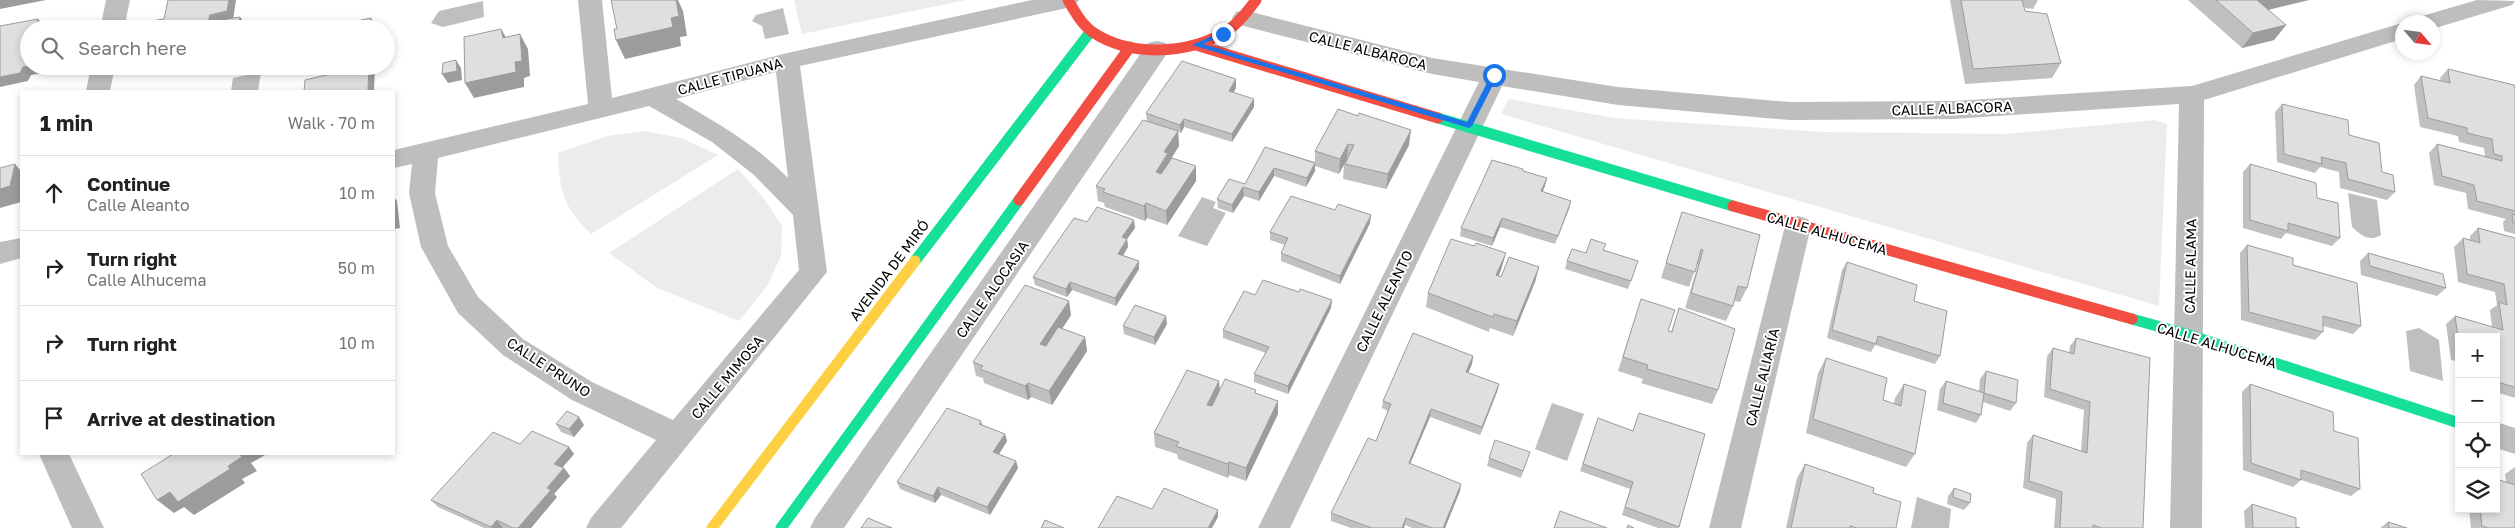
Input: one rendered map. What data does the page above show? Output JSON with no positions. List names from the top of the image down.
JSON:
{
  "streets": {
    "main road": ["CALLE ALHUCEMA", "AVENIDA DE MIRÓ"],
    "street": [
      "CALLE ALBAROCA",
      "CALLE TIPUANA",
      "CALLE ALBACORA",
      "CALLE ALAMA",
      "CALLE ALOCASIA",
      "CALLE ALEANTO",
      "CALLE PRUNO",
      "CALLE MIMOSA",
      "CALLE ALIARÍA"
    ]
  },
  "crossings": [
    ["CALLE ALBAROCA", "CALLE ALBACORA"],
    ["CALLE ALBAROCA", "CALLE ALEANTO"],
    ["CALLE TIPUANA", "CALLE PRUNO"],
    ["CALLE TIPUANA", "CALLE MIMOSA"],
    ["CALLE ALBACORA", "CALLE ALAMA"],
    ["CALLE ALBACORA", "CALLE ALEANTO"],
    ["CALLE ALHUCEMA", "CALLE ALAMA"],
    ["CALLE ALHUCEMA", "CALLE ALEANTO"],
    ["CALLE ALHUCEMA", "CALLE ALIARÍA"],
    ["CALLE PRUNO", "CALLE MIMOSA"]
  ],
  "north": "bottom right",
  "page": {
    "search": "Search here",
    "heading": ["1 min", "Walk · 70 m"],
    "list": [
      ["Continue", "Calle Aleanto", "10 m"],
      ["Turn right", "Calle Alhucema", "50 m"],
      ["Turn right", "10 m"],
      "Arrive at destination"
    ],
    "map_buttons": ["+", "−"]
  }
}
